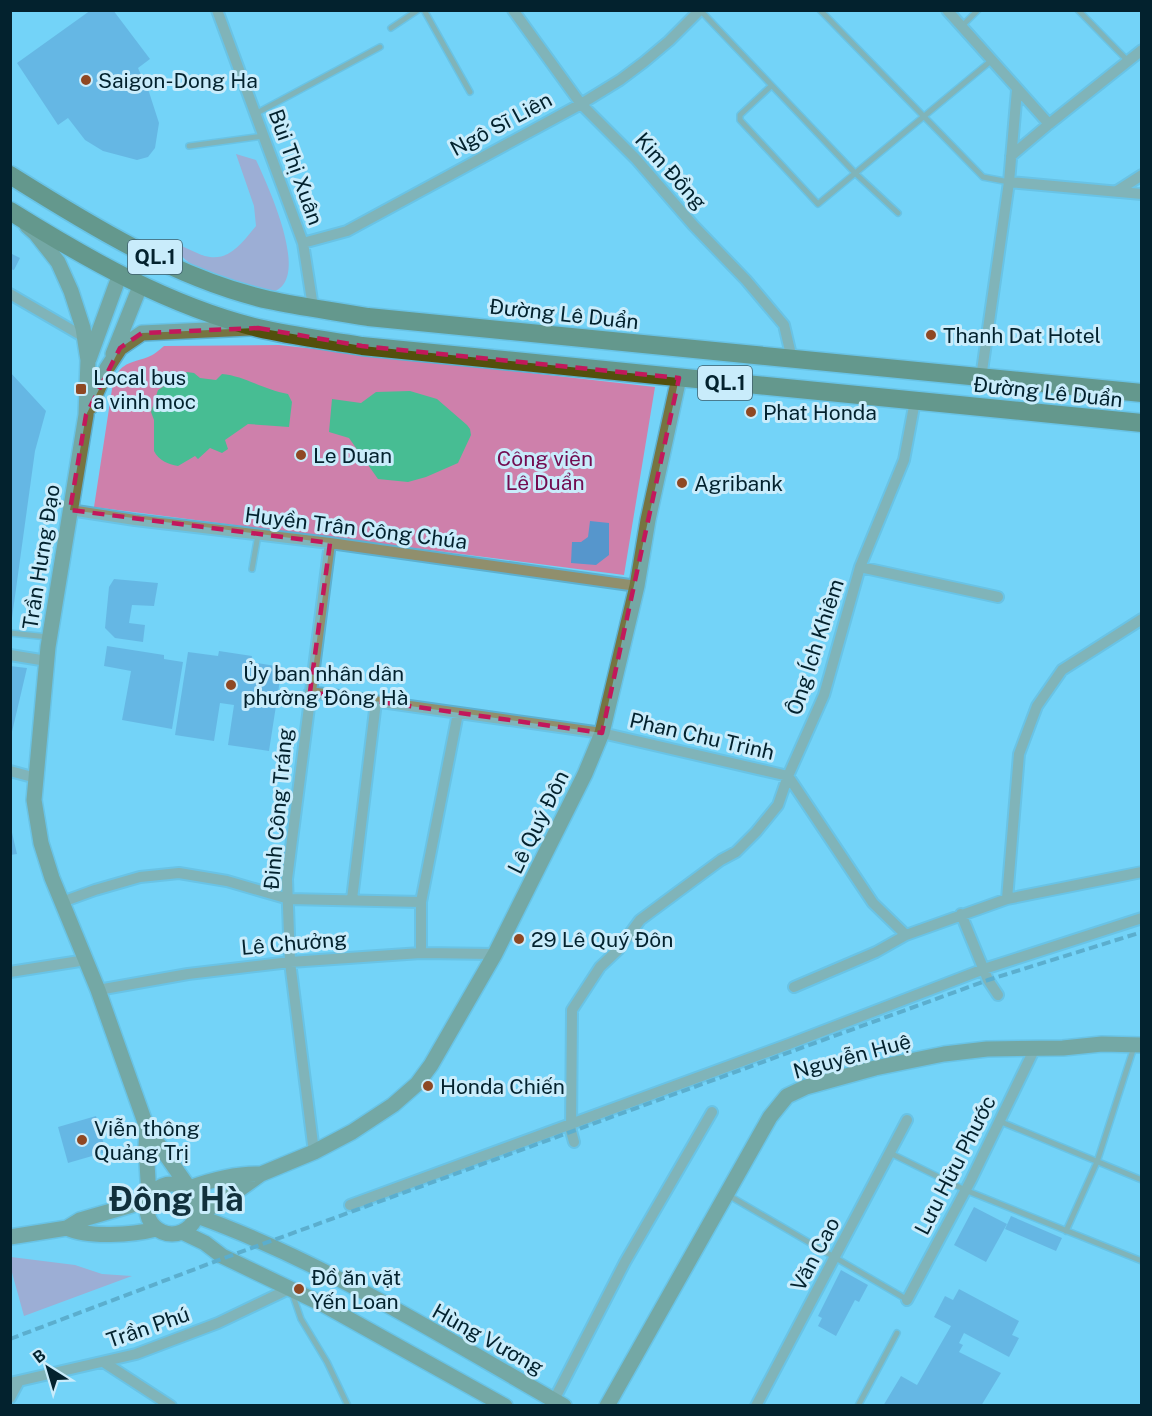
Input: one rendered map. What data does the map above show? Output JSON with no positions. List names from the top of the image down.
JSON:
{
  "streets": {
    "highway": ["QL.1", "Đường Lê Duẩn"],
    "main road": [
      "Trần Hưng Đạo",
      "Lê Quý Đôn",
      "Nguyễn Huệ",
      "Hùng Vương"
    ],
    "street": [
      "Ngô Sĩ Liên",
      "Bùi Thị Xuân",
      "Kim Đồng",
      "Huyền Trân Công Chúa",
      "Ông Ích Khiêm",
      "Phan Chu Trinh",
      "Đinh Công Tráng",
      "Lê Chưởng",
      "Lưu Hữu Phước",
      "Văn Cao",
      "Trần Phú"
    ]
  },
  "crossings": [
    ["Ngô Sĩ Liên", "Bùi Thị Xuân"],
    ["Ngô Sĩ Liên", "Kim Đồng"],
    ["Bùi Thị Xuân", "Đường Lê Duẩn"],
    ["Kim Đồng", "Đường Lê Duẩn"],
    ["Đường Lê Duẩn", "Trần Hưng Đạo"],
    ["Đường Lê Duẩn", "Ông Ích Khiêm"],
    ["Đường Lê Duẩn", "Lê Quý Đôn"],
    ["Huyền Trân Công Chúa", "Trần Hưng Đạo"],
    ["Huyền Trân Công Chúa", "Đinh Công Tráng"],
    ["Huyền Trân Công Chúa", "Lê Quý Đôn"],
    ["Trần Hưng Đạo", "Lê Quý Đôn"],
    ["Trần Hưng Đạo", "Lê Chưởng"],
    ["Trần Hưng Đạo", "Hùng Vương"],
    ["Ông Ích Khiêm", "Phan Chu Trinh"],
    ["Phan Chu Trinh", "Đinh Công Tráng"],
    ["Phan Chu Trinh", "Lê Quý Đôn"],
    ["Đinh Công Tráng", "Lê Quý Đôn"],
    ["Đinh Công Tráng", "Lê Chưởng"],
    ["Lê Quý Đôn", "Lê Chưởng"],
    ["Lê Quý Đôn", "Hùng Vương"],
    ["Nguyễn Huệ", "Lưu Hữu Phước"]
  ],
  "districts": ["Đông Hà"],
  "parks": ["Công viên Lê Duẩn"],
  "places": {
    "other": [
      "Saigon-Dong Ha",
      "Thanh Dat Hotel",
      "Phat Honda",
      "Le Duan",
      "Agribank",
      "Ủy ban nhân dân phường Đông Hà",
      "29 Lê Quý Đôn",
      "Honda Chiến",
      "Viễn thông Quảng Trị",
      "Đồ ăn vặt Yến Loan"
    ],
    "transit": ["Local bus a vinh moc"]
  },
  "north": "top left"
}
